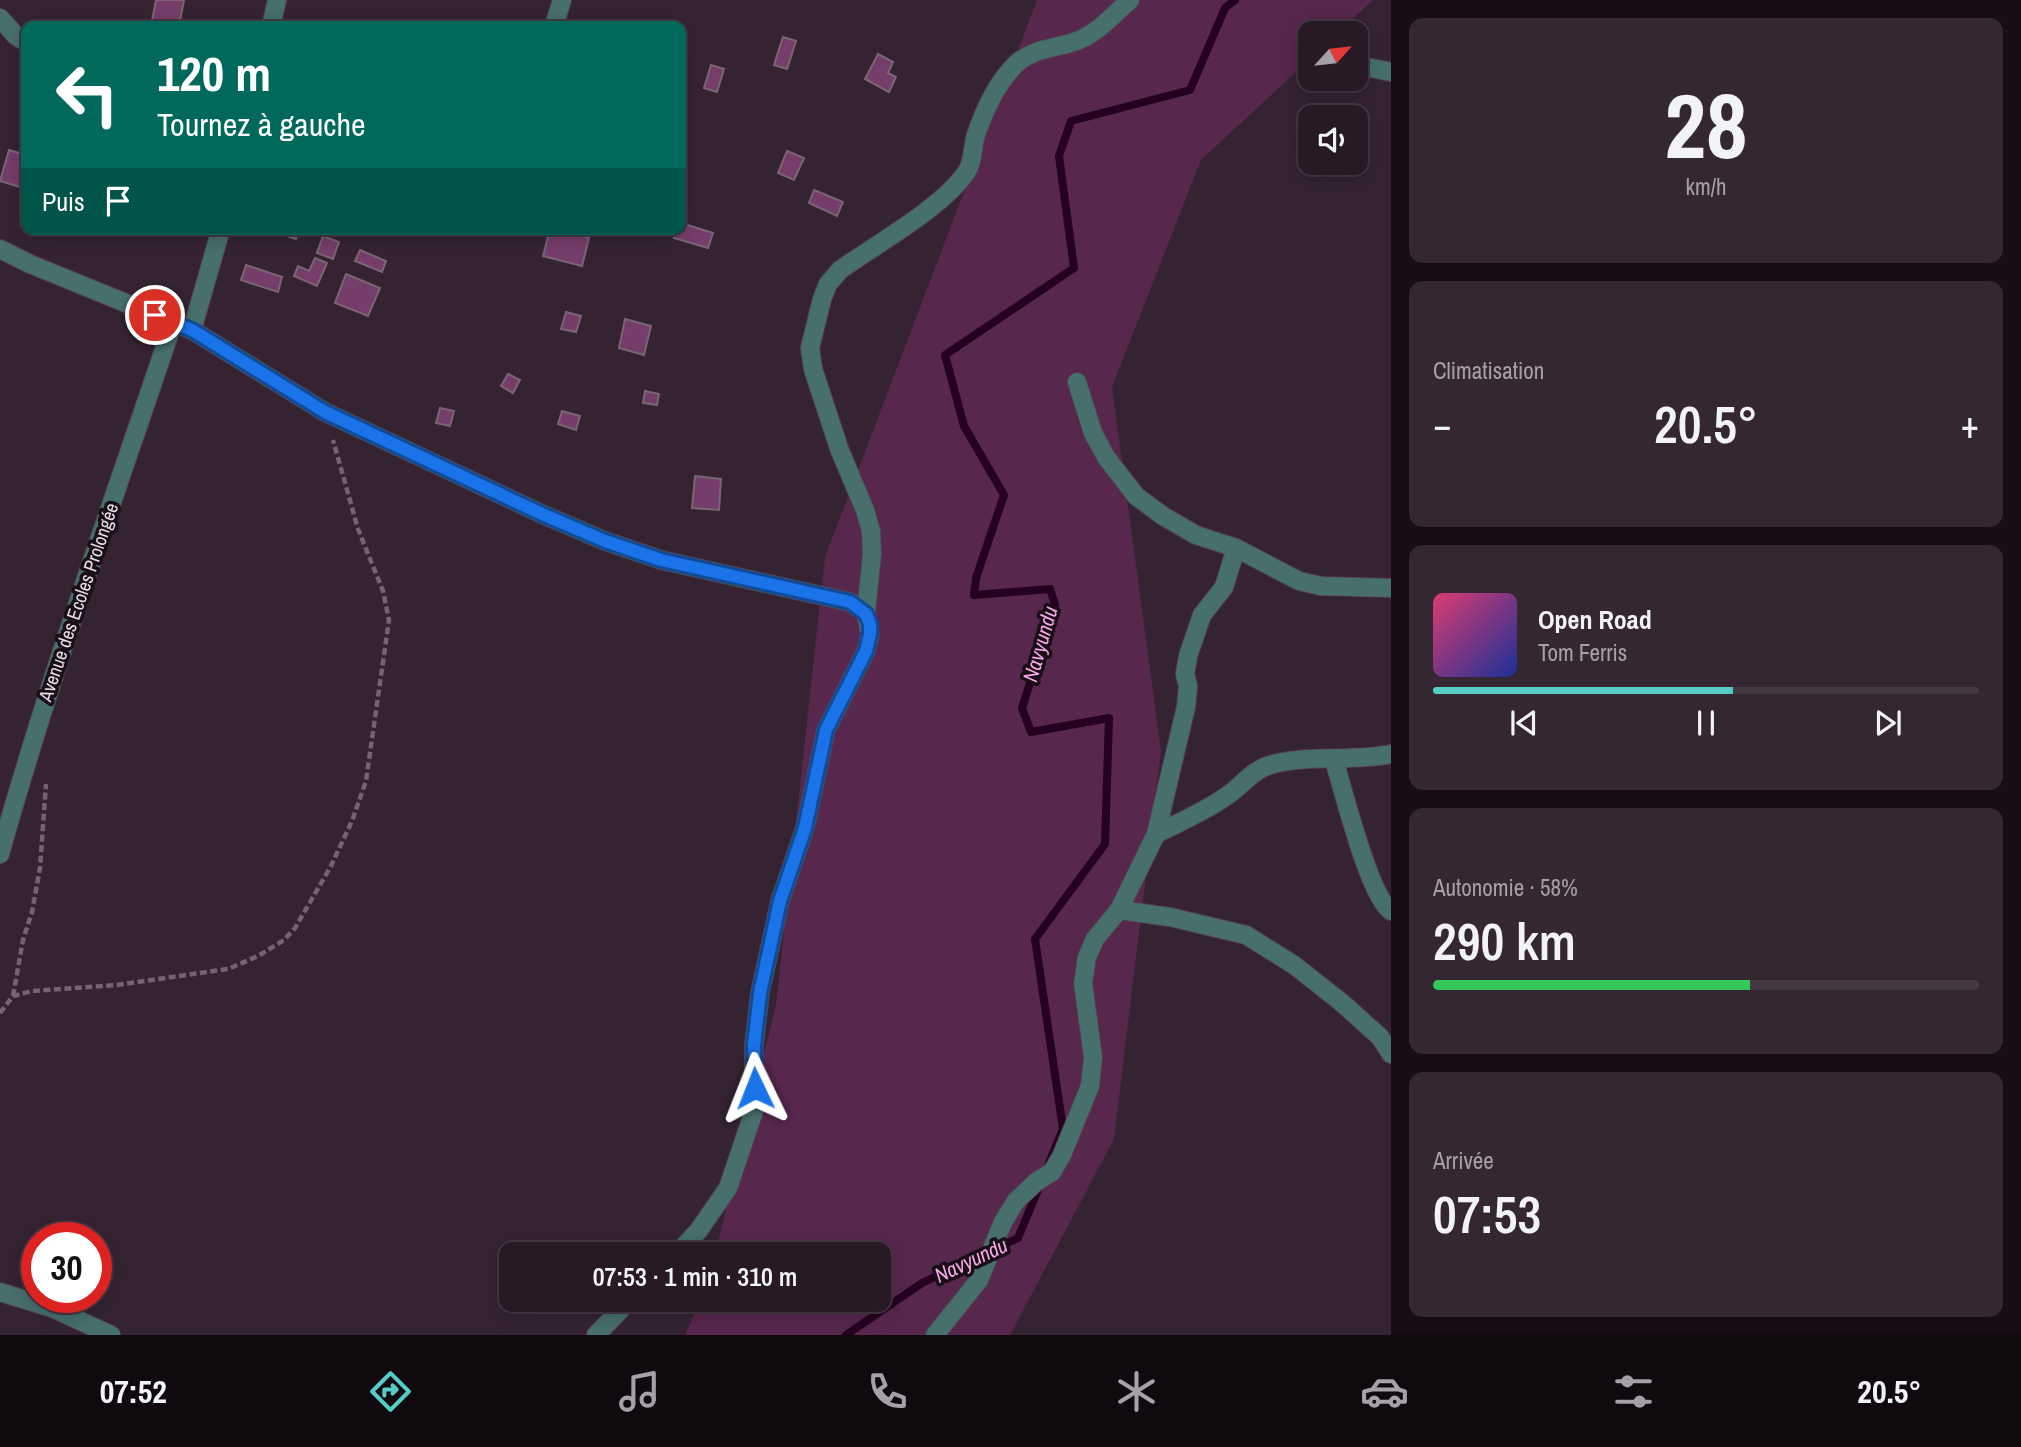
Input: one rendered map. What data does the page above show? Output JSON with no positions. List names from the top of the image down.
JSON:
{
  "water": ["Navyundu"],
  "north": "top right",
  "page": {
    "tile": [
      ["28", "km/h"],
      "Climatisation",
      ["Autonomie · 58%", "290 km"],
      ["Arrivée", "07:53"]
    ],
    "turn": ["120 m", "Tournez à gauche"],
    "then": "Puis",
    "heat": ["−", "20.5°", "+"],
    "song": ["Open Road", "Tom Ferris"],
    "limit": "30",
    "trip": "07:53 · 1 min · 310 m",
    "tabs": ["07:52", "20.5°"]
  }
}
